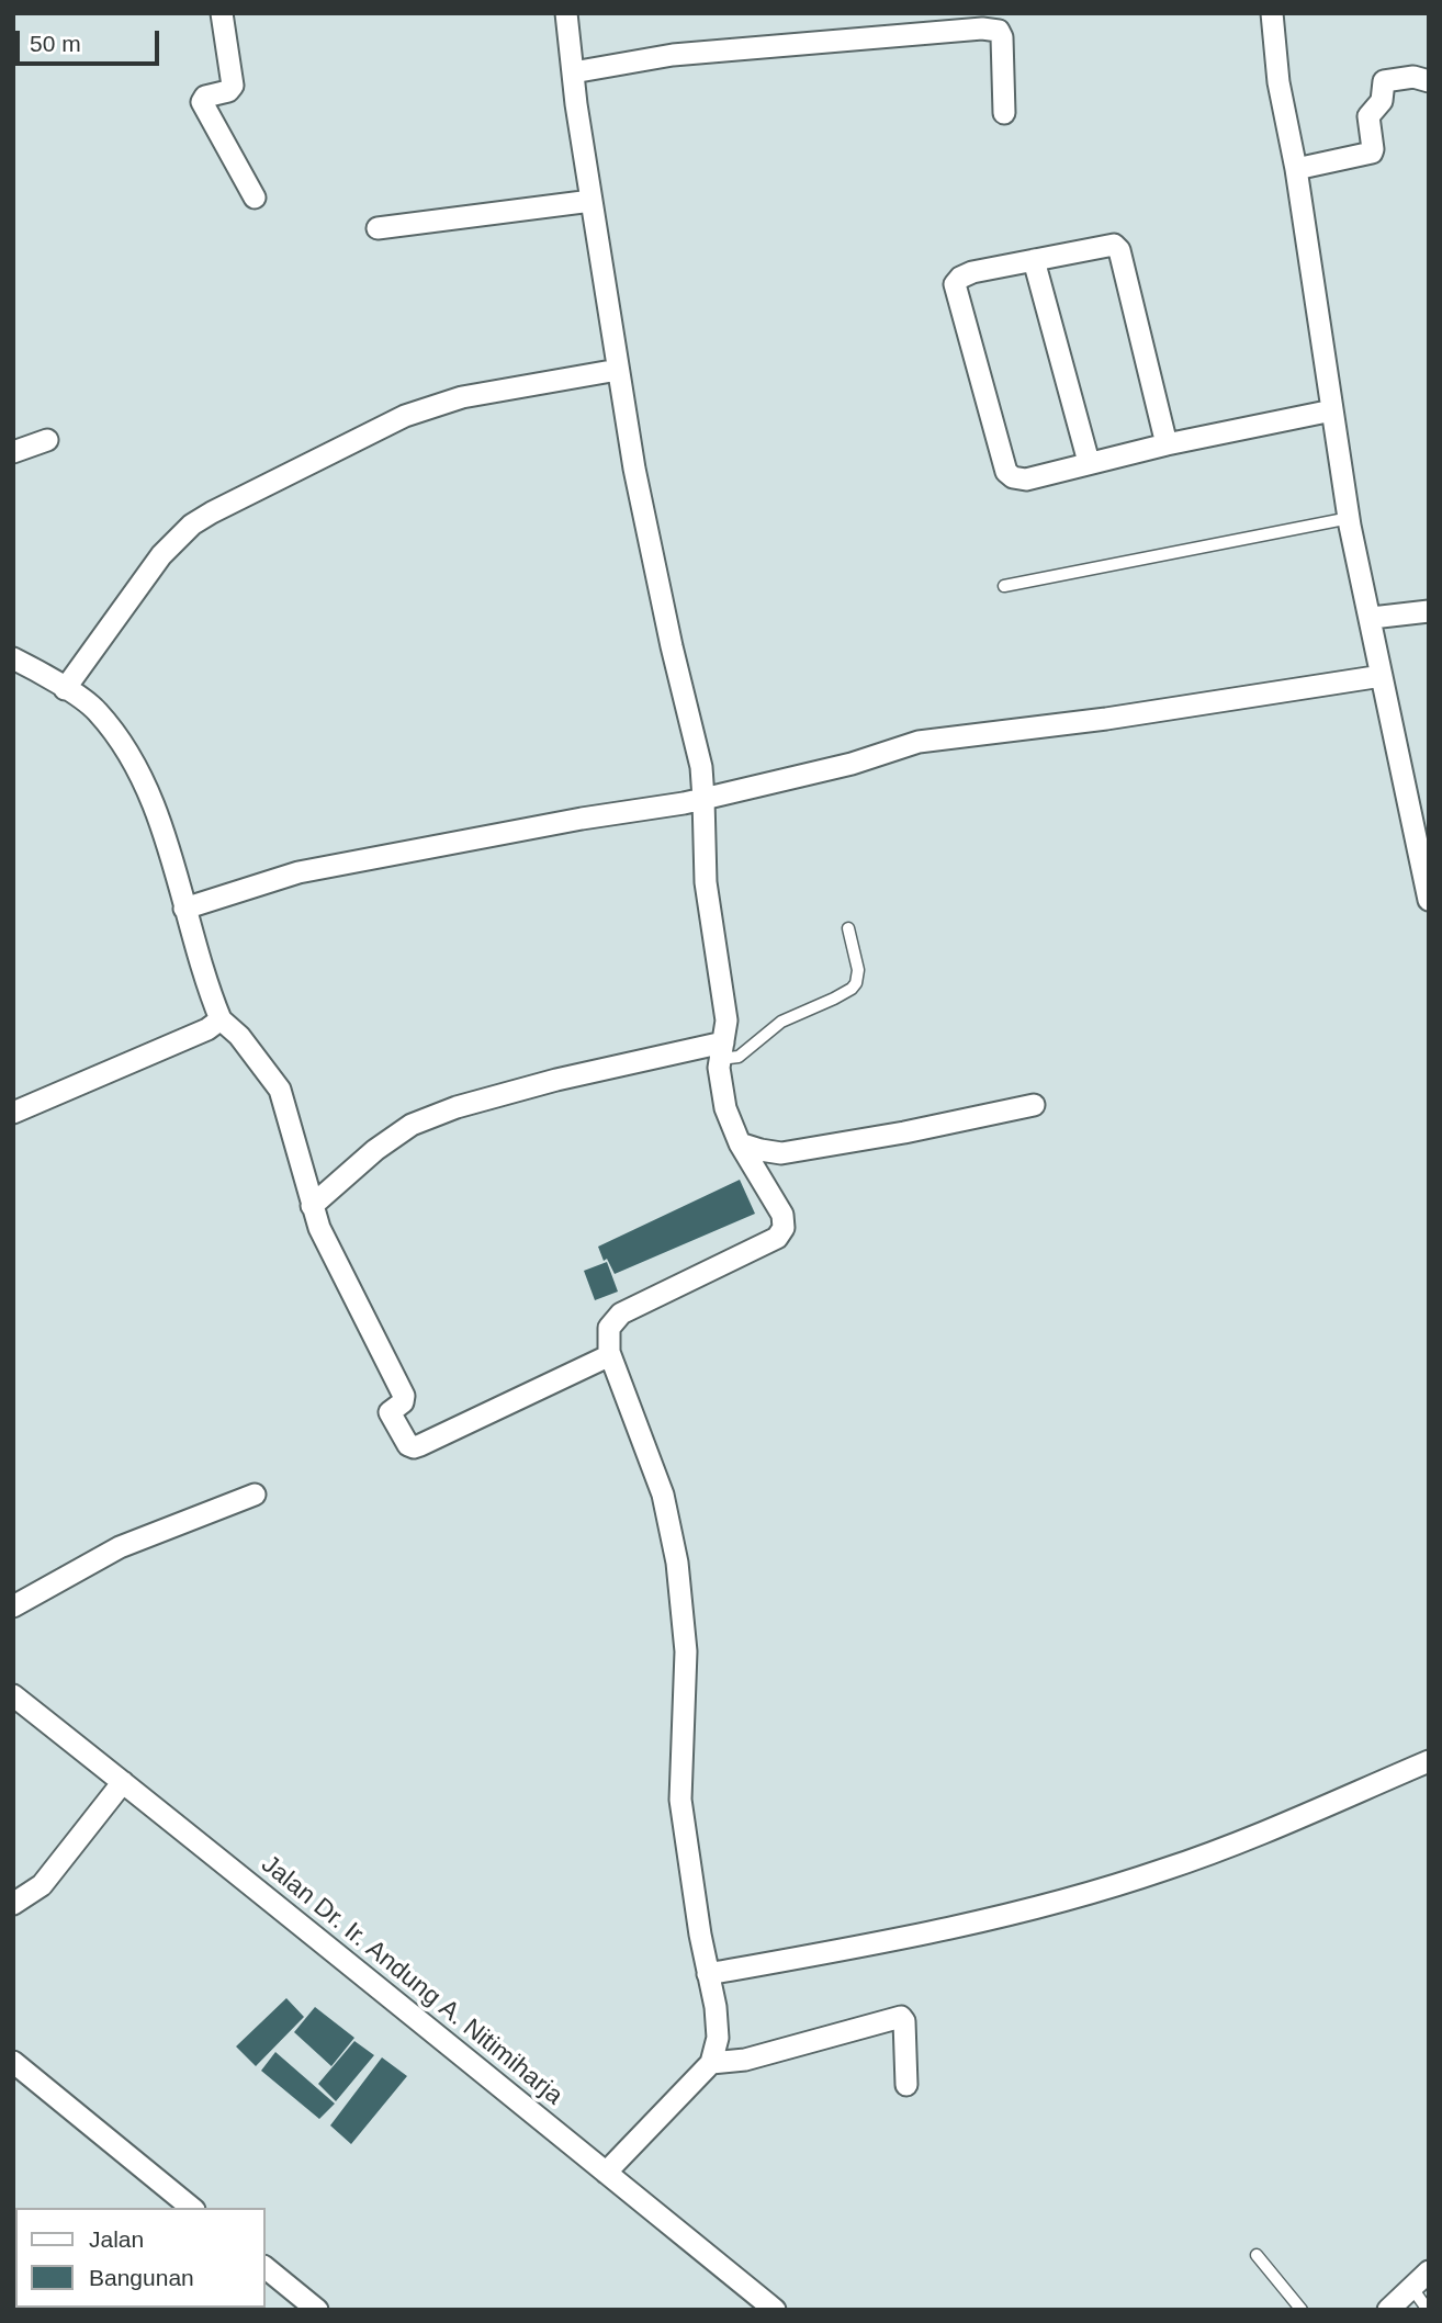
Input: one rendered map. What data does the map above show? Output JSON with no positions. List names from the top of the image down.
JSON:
{
  "streets": {
    "street": ["Jalan Dr. Ir. Andung A. Nitimiharja"]
  },
  "legend": ["Jalan", "Bangunan"],
  "scale_bar": "50 m"
}
